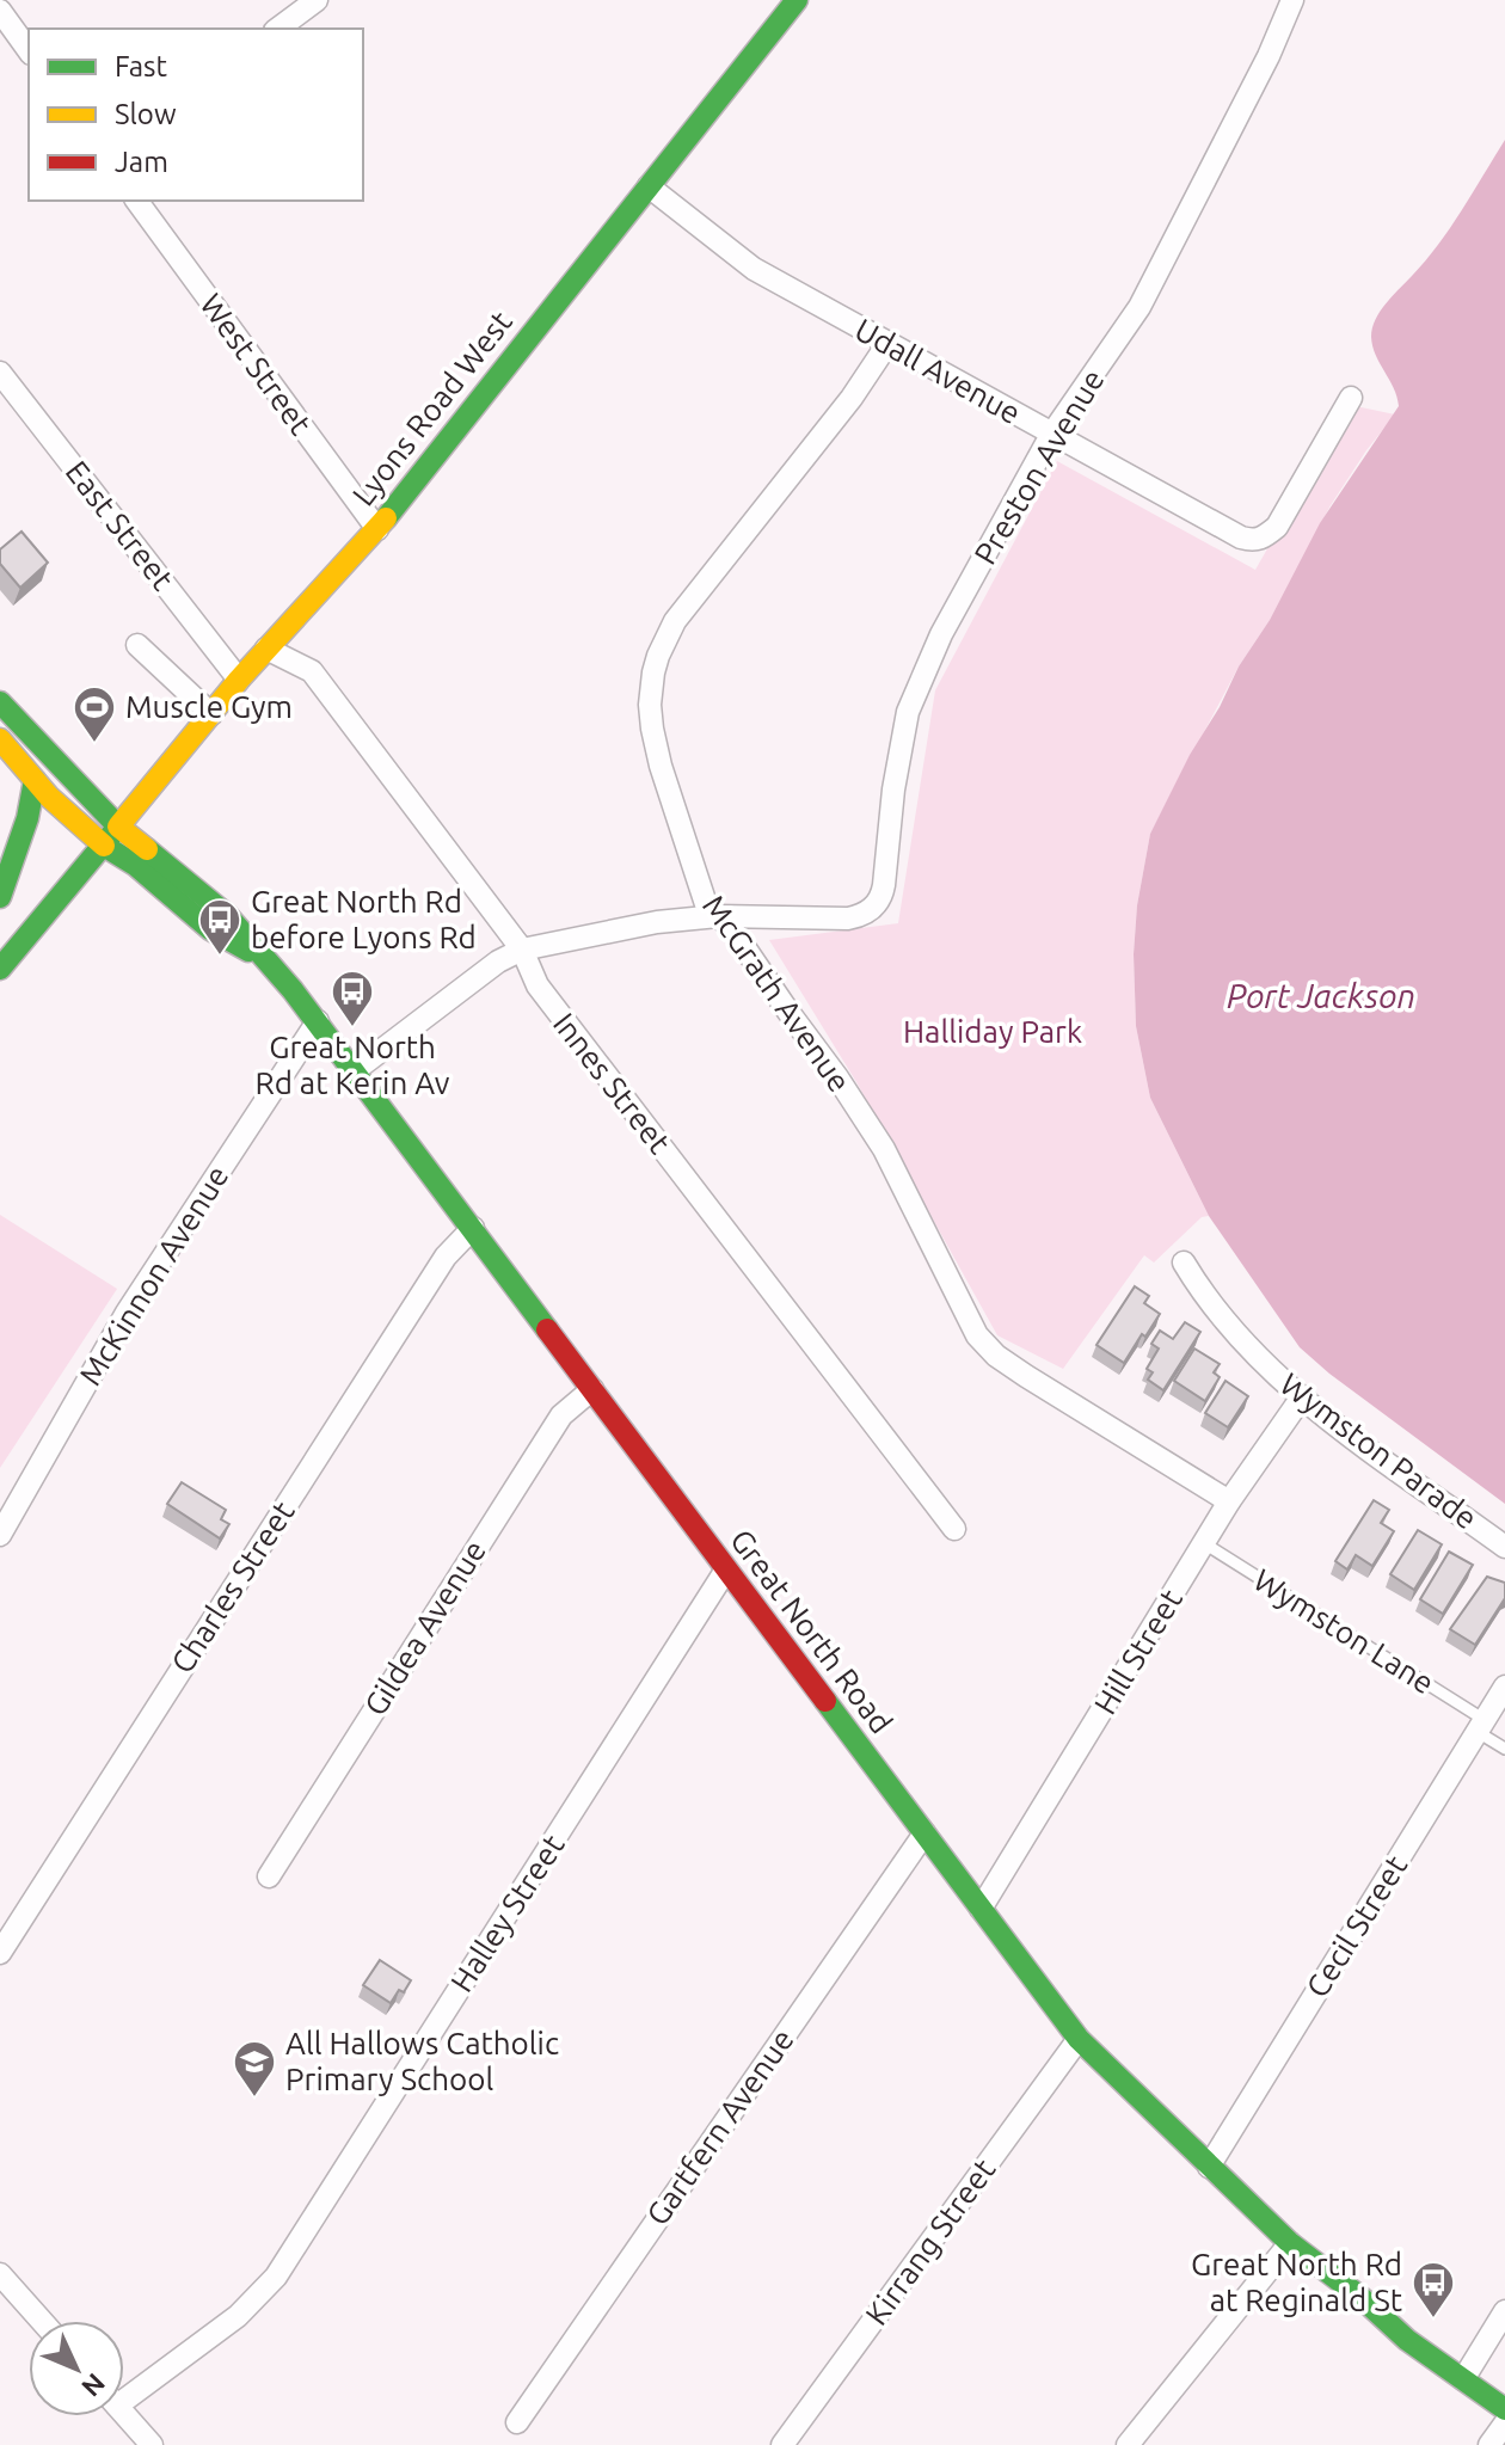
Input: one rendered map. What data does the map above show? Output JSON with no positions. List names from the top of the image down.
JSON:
{
  "streets": {
    "main road": ["Lyons Road West", "Great North Road"],
    "street": [
      "West Street",
      "Udall Avenue",
      "Preston Avenue",
      "East Street",
      "McGrath Avenue",
      "Innes Street",
      "McKinnon Avenue",
      "Wymston Parade",
      "Charles Street",
      "Gildea Avenue",
      "Hill Street",
      "Halley Street",
      "Cecil Street",
      "Gartfern Avenue",
      "Kirrang Street"
    ],
    "lane": ["Wymston Lane"]
  },
  "crossings": [
    ["West Street", "Lyons Road West"],
    ["Udall Avenue", "Lyons Road West"],
    ["Udall Avenue", "Preston Avenue"],
    ["Udall Avenue", "McGrath Avenue"],
    ["Lyons Road West", "East Street"],
    ["Lyons Road West", "Innes Street"],
    ["Lyons Road West", "Great North Road"],
    ["Preston Avenue", "McGrath Avenue"],
    ["McGrath Avenue", "Hill Street"],
    ["McKinnon Avenue", "Great North Road"],
    ["Wymston Parade", "Hill Street"],
    ["Charles Street", "Great North Road"],
    ["Gildea Avenue", "Great North Road"],
    ["Great North Road", "Hill Street"],
    ["Great North Road", "Halley Street"],
    ["Great North Road", "Cecil Street"],
    ["Great North Road", "Gartfern Avenue"],
    ["Great North Road", "Kirrang Street"],
    ["Wymston Lane", "Hill Street"],
    ["Wymston Lane", "Cecil Street"]
  ],
  "water": ["Port Jackson"],
  "parks": ["Halliday Park"],
  "places": {
    "sports": ["Muscle Gym"],
    "bus stop": ["Great North Rd before Lyons Rd", "Great North Rd at Kerin Av", "Great North Rd at Reginald St"],
    "school or university": ["All Hallows Catholic Primary School"]
  },
  "legend": ["Fast", "Slow", "Jam"],
  "north": "bottom right"
}
